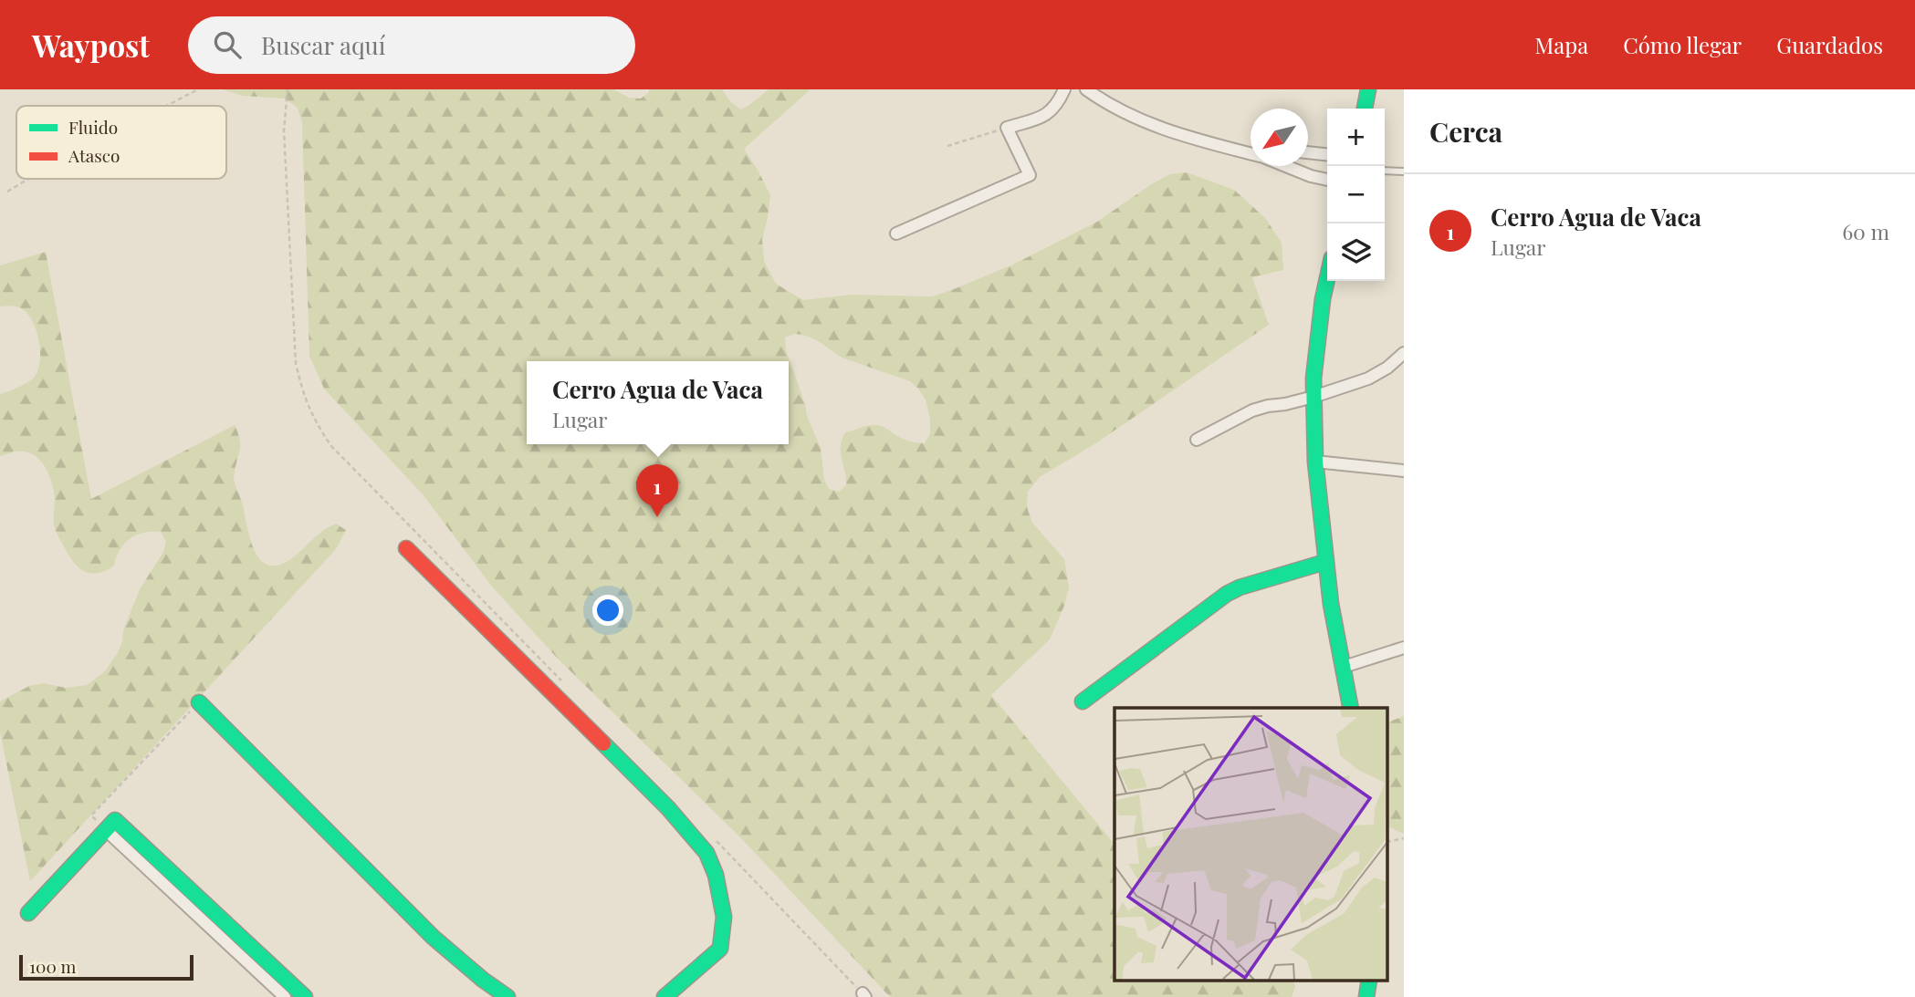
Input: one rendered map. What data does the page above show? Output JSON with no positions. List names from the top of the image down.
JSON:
{
  "legend": ["Fluido", "Atasco"],
  "scale_bar": "100 m",
  "north": "bottom left",
  "page": {
    "header": "Waypost",
    "search": "Buscar aquí",
    "nav": ["Mapa", "Cómo llegar", "Guardados"],
    "heading": "Cerca",
    "map_buttons": ["+", "−"],
    "list": [
      {
        "mark": "1",
        "name": "Cerro Agua de Vaca",
        "note": "Lugar",
        "value": "60 m"
      }
    ],
    "popup": ["Cerro Agua de Vaca", "Lugar"],
    "pins": "1",
    "scale": "100 m"
  }
}
